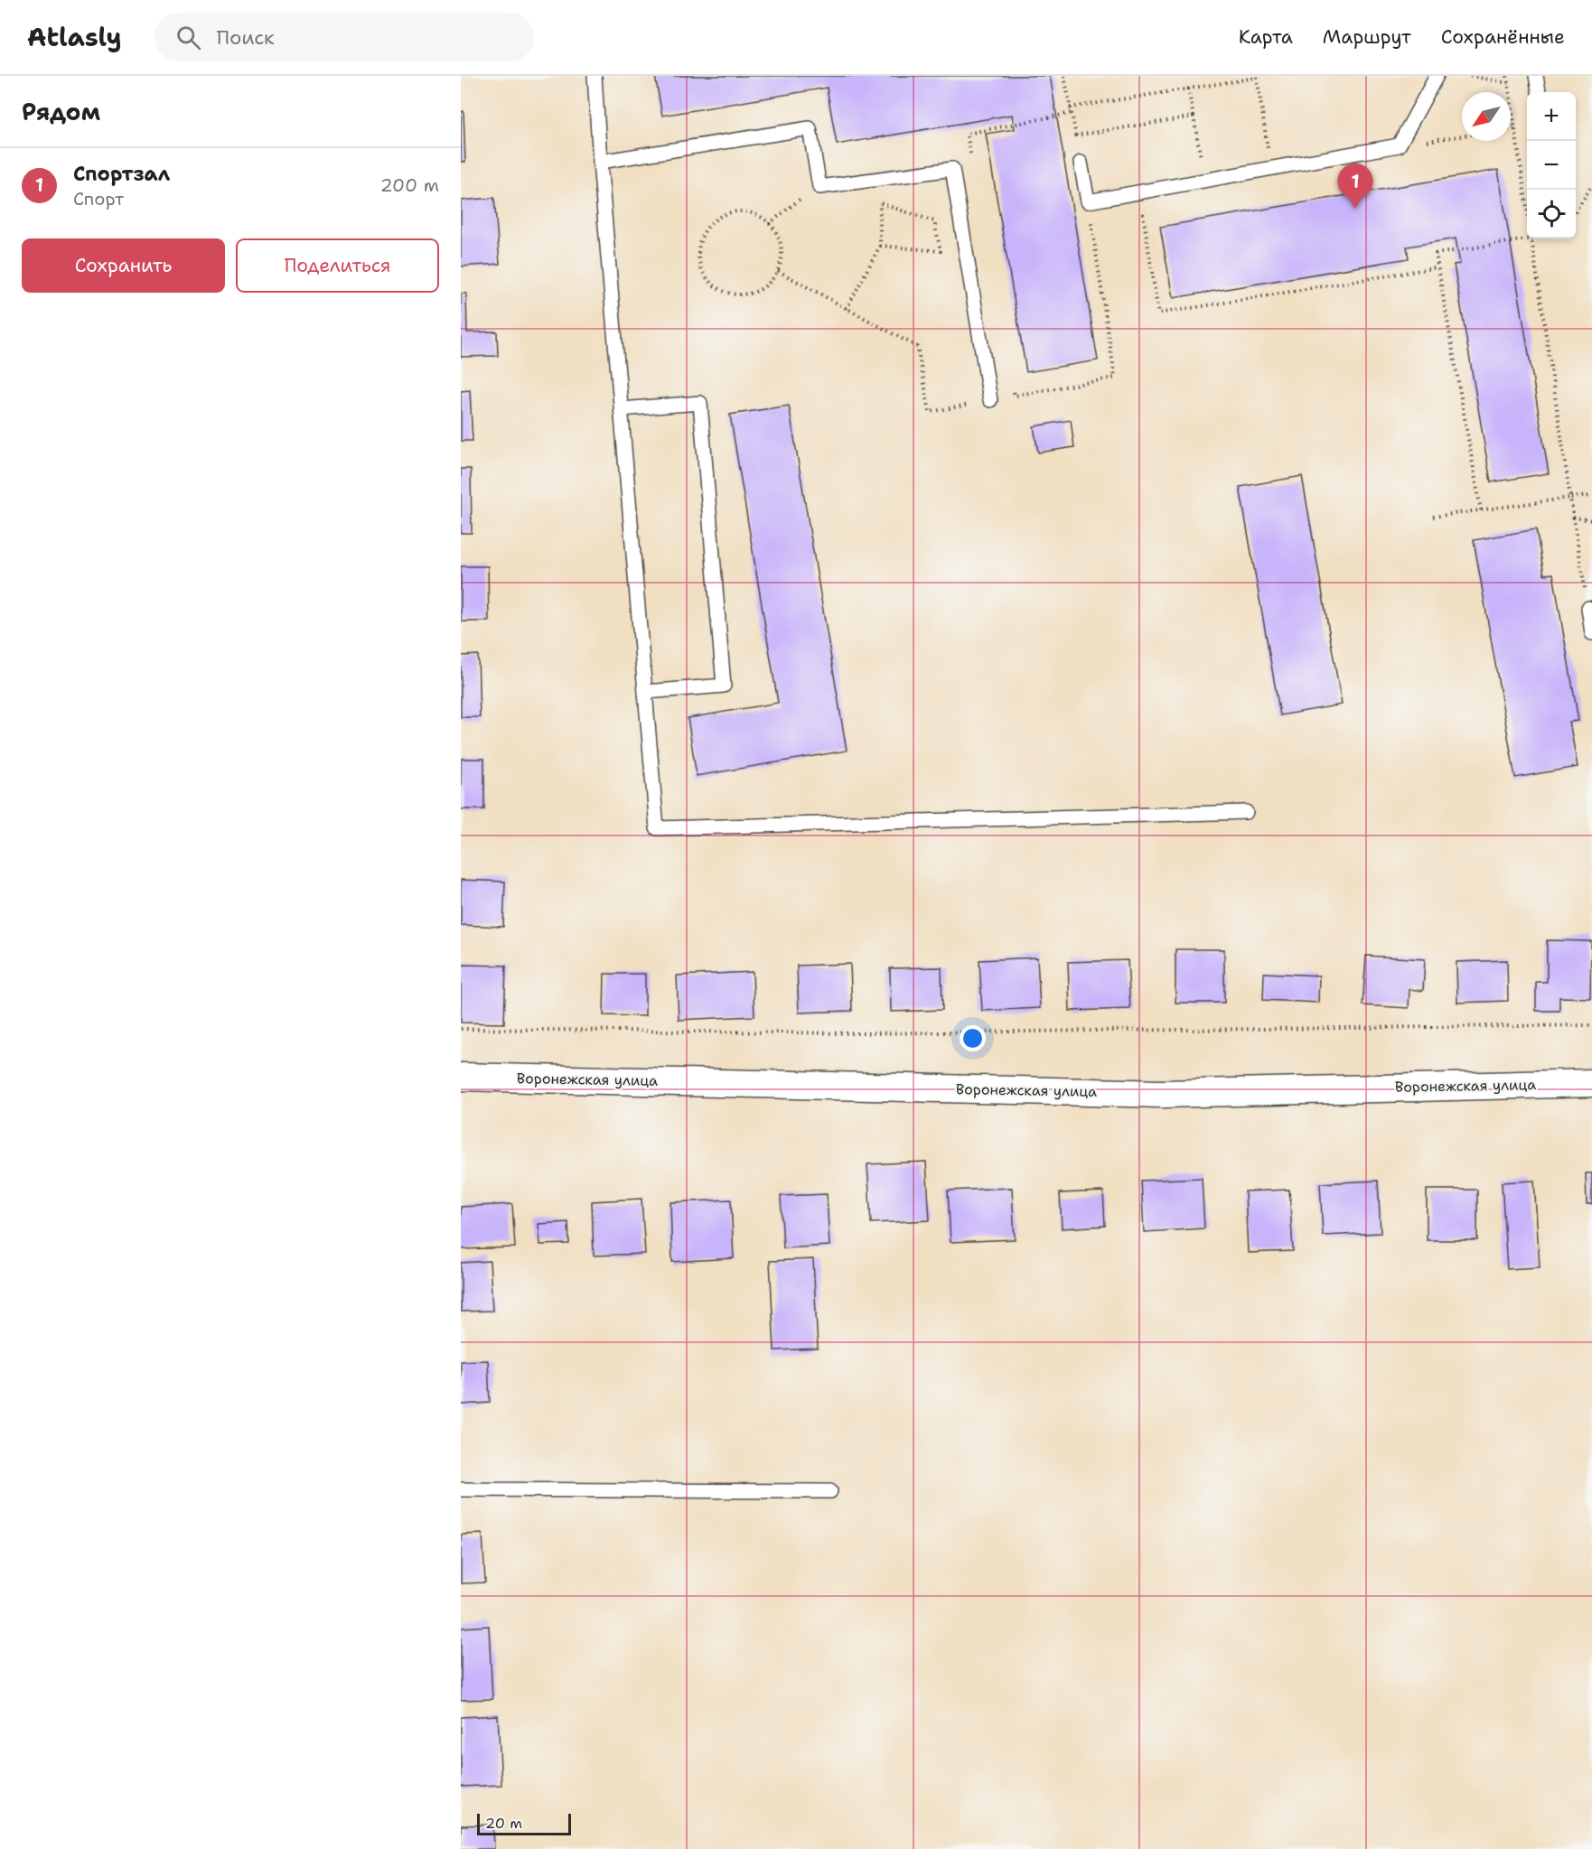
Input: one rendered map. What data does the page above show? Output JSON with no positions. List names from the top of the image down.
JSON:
{
  "streets": {
    "street": ["Воронежская улица"]
  },
  "scale_bar": "20 m",
  "north": "bottom left",
  "page": {
    "header": "Atlasly",
    "search": "Поиск",
    "nav": ["Карта", "Маршрут", "Сохранённые"],
    "heading": "Рядом",
    "map_buttons": ["+", "−"],
    "list": [
      {
        "mark": "1",
        "name": "Спортзал",
        "note": "Спорт",
        "value": "200 m"
      }
    ],
    "pins": "1",
    "buttons": ["Сохранить", "Поделиться"],
    "scale": "20 m"
  }
}
